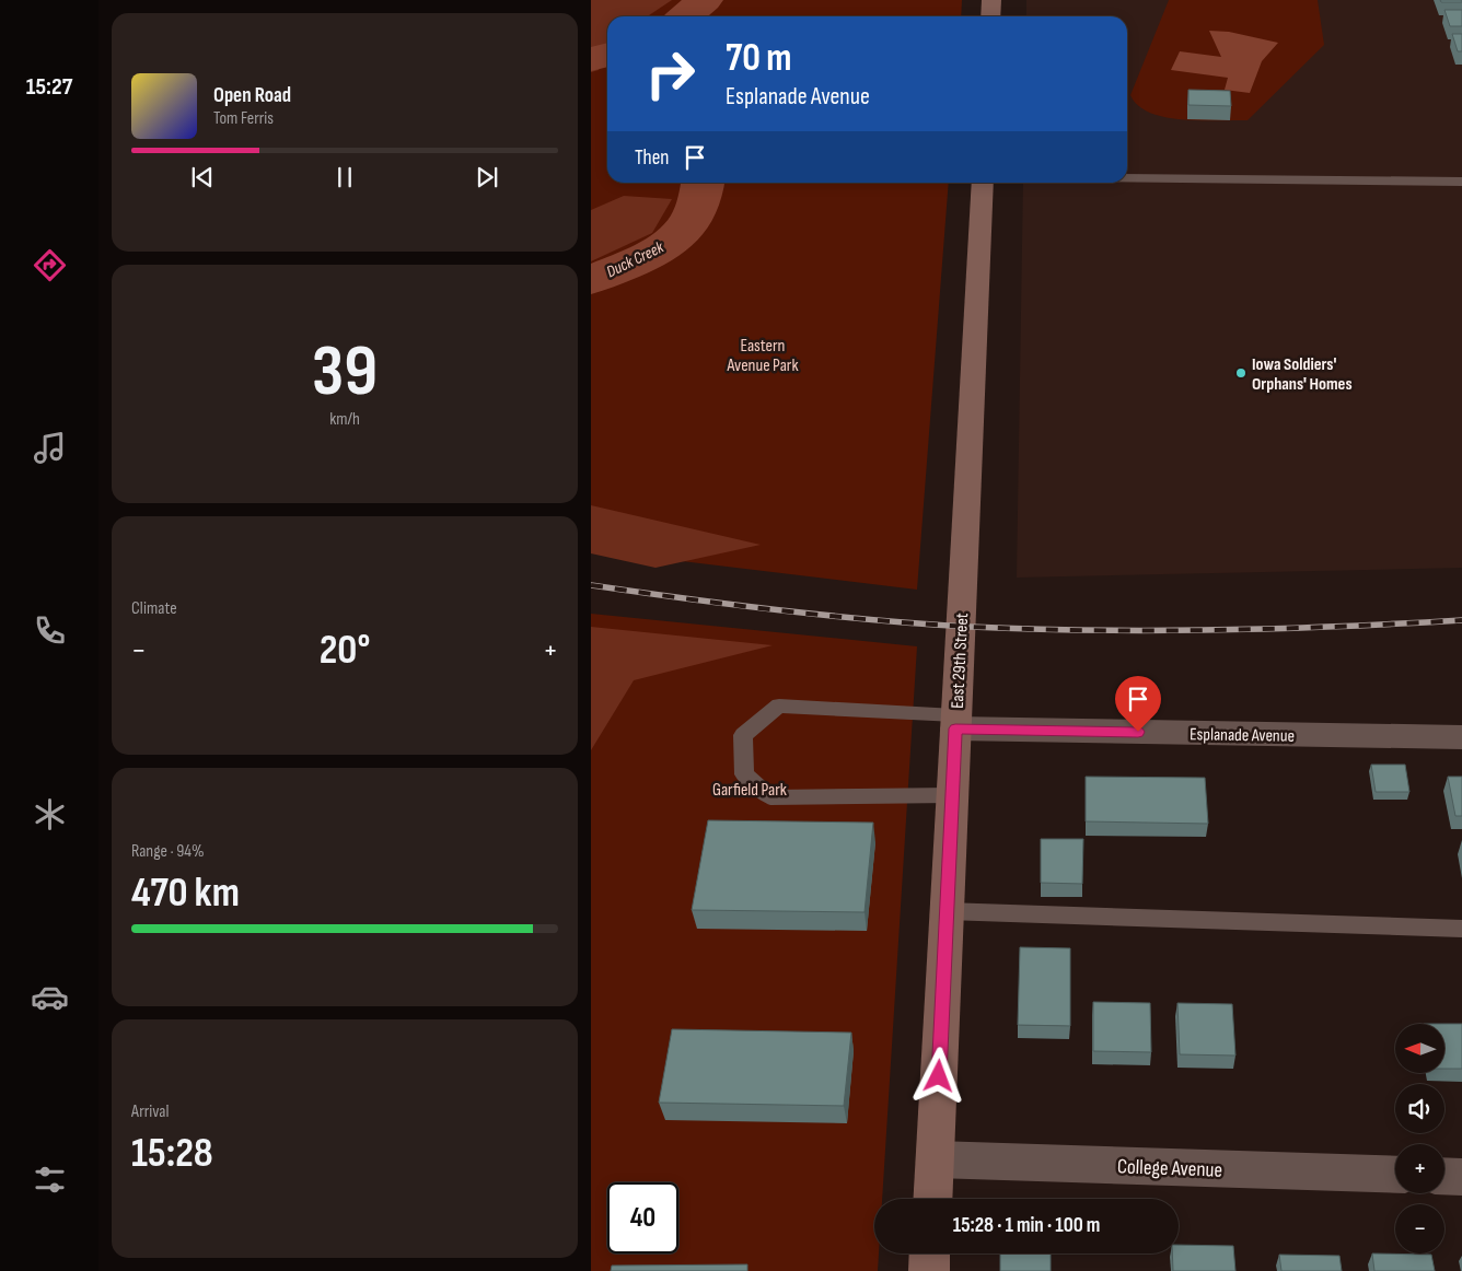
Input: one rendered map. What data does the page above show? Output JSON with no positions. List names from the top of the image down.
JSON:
{
  "streets": {
    "street": ["East 29th Street", "Esplanade Avenue", "College Avenue"]
  },
  "crossings": [
    ["East 29th Street", "Esplanade Avenue"],
    ["East 29th Street", "College Avenue"]
  ],
  "water": ["Duck Creek"],
  "parks": ["Eastern Avenue Park", "Garfield Park"],
  "places": ["Iowa Soldiers' Orphans' Homes"],
  "north": "left",
  "page": {
    "tabs": "15:27",
    "turn": ["70 m", "Esplanade Avenue"],
    "song": ["Open Road", "Tom Ferris"],
    "then": "Then",
    "tile": [
      ["39", "km/h"],
      "Climate",
      ["Range · 94%", "470 km"],
      ["Arrival", "15:28"]
    ],
    "heat": ["−", "20°", "+"],
    "map_buttons": ["+", "−"],
    "limit": "40",
    "trip": "15:28 · 1 min · 100 m"
  }
}
